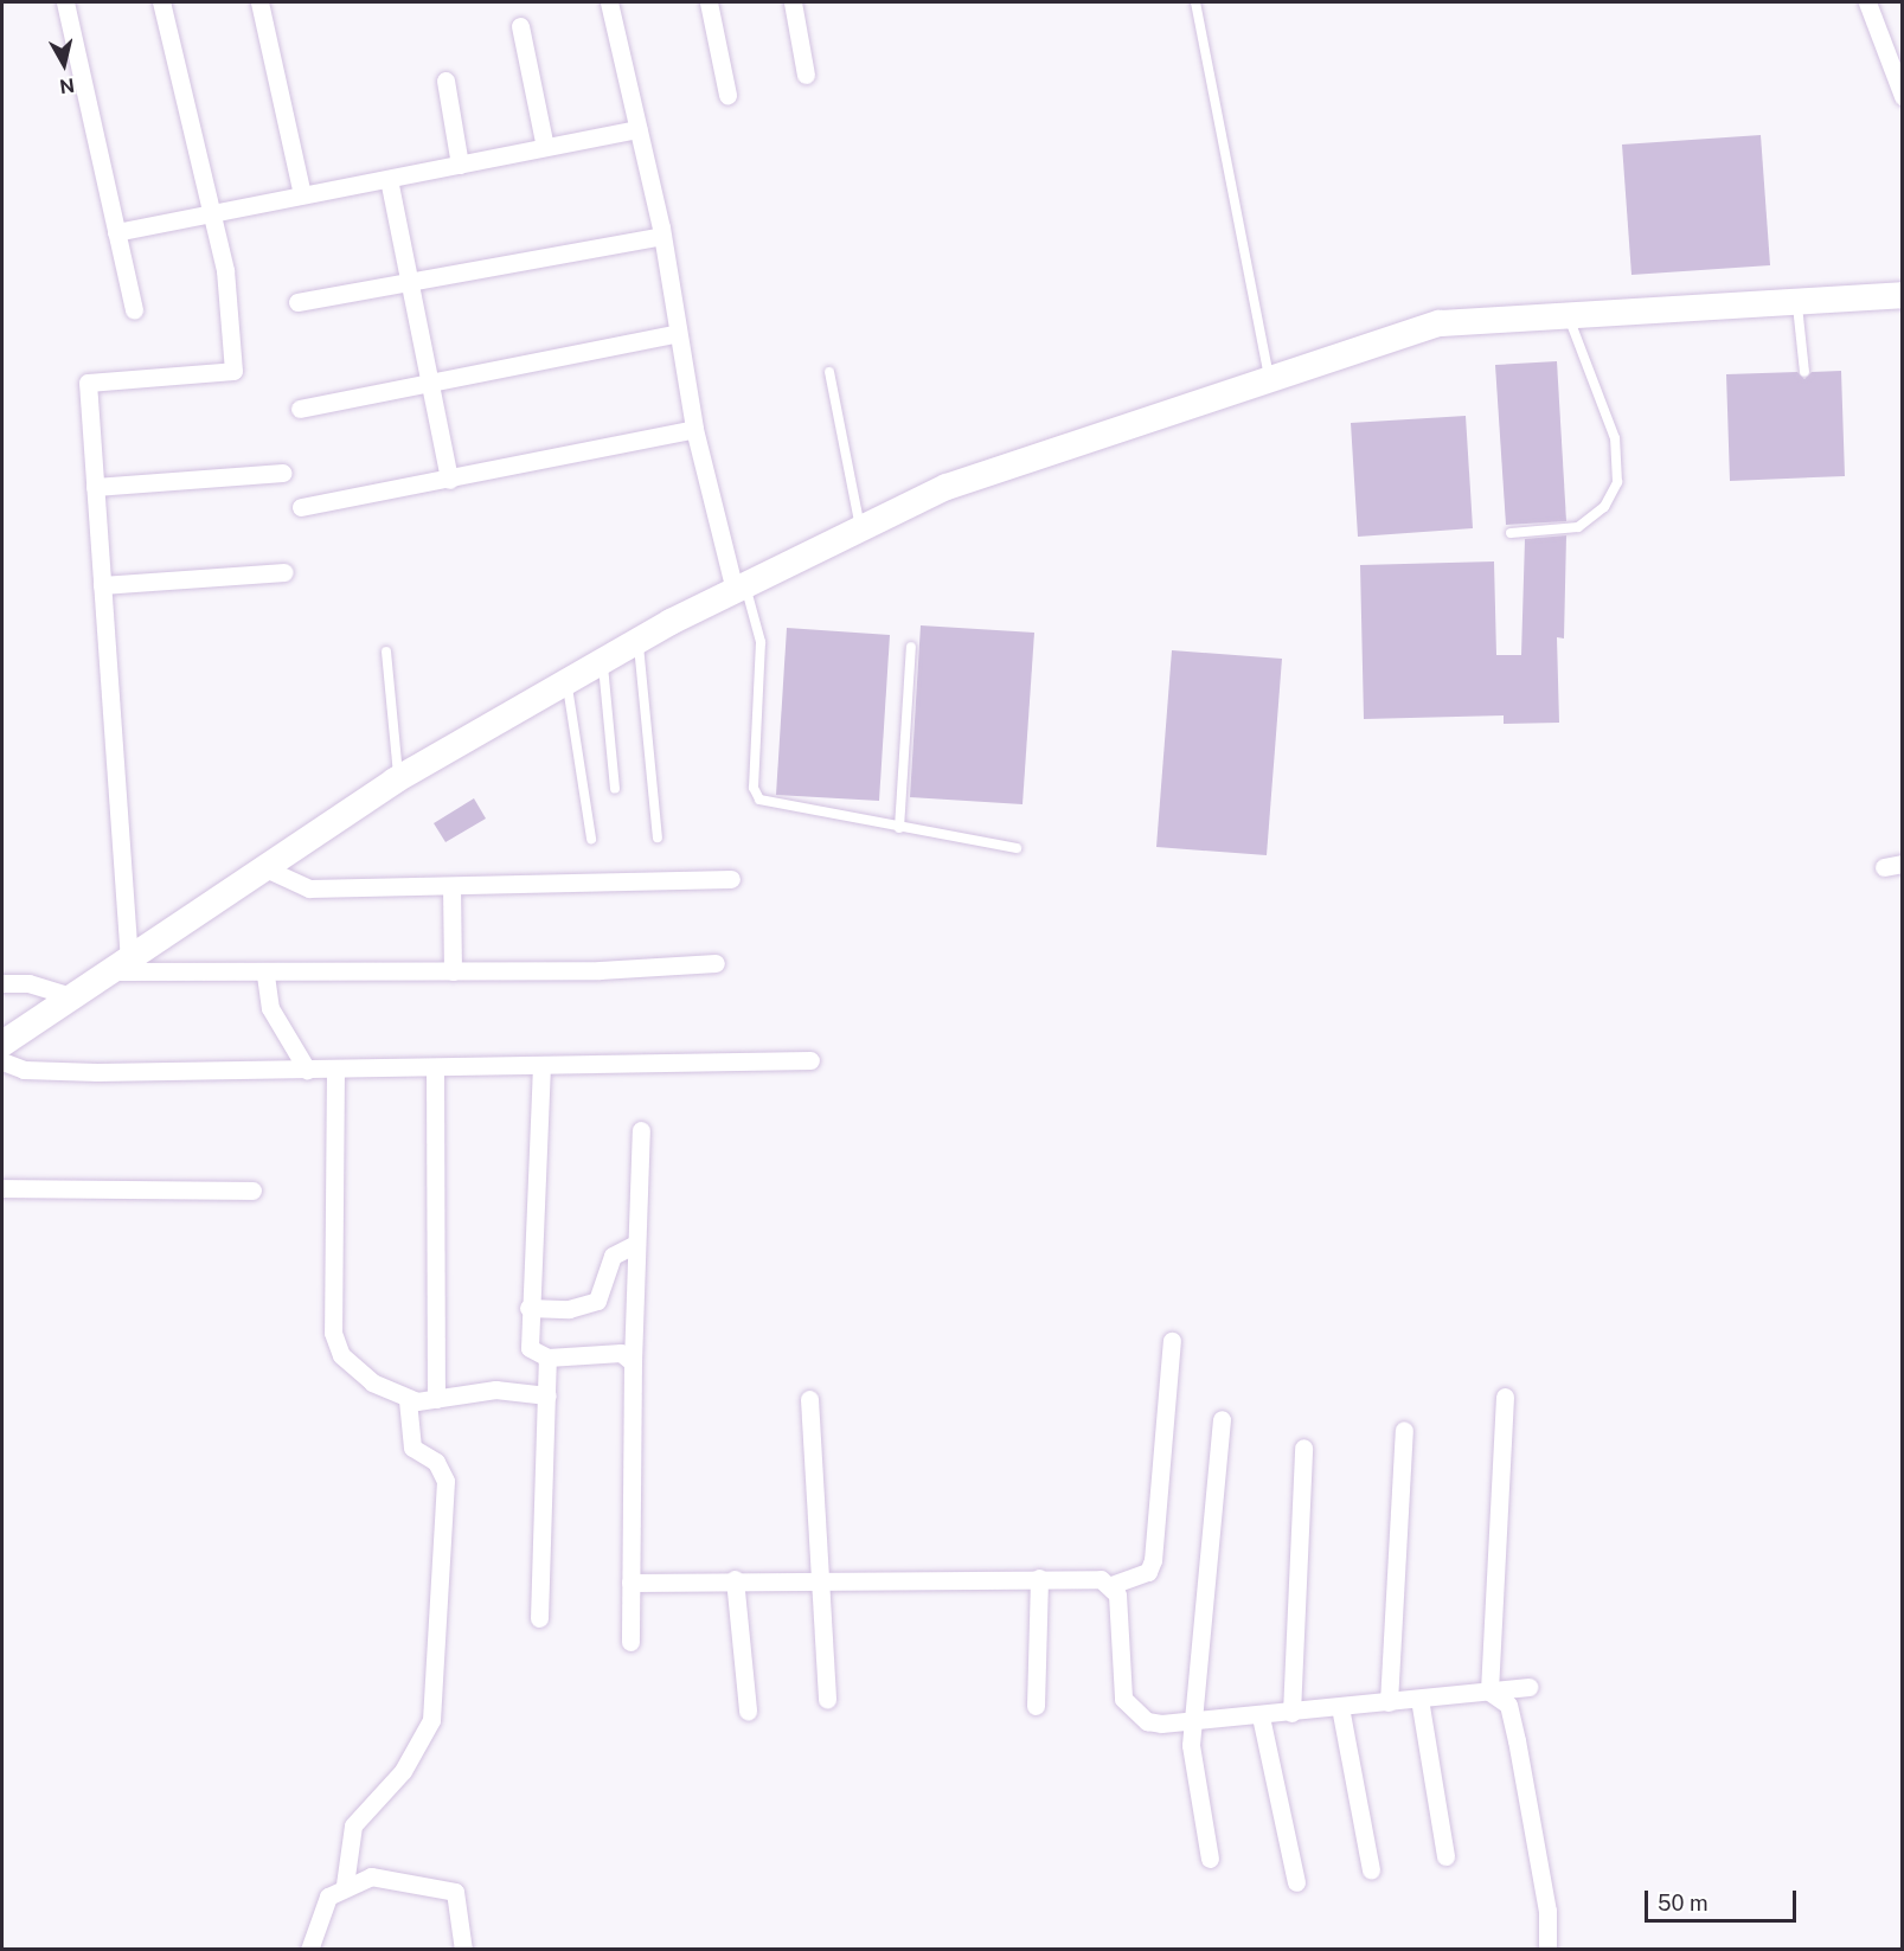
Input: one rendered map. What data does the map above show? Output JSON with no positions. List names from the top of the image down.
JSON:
{
  "scale_bar": "50 m",
  "north": "bottom"
}
